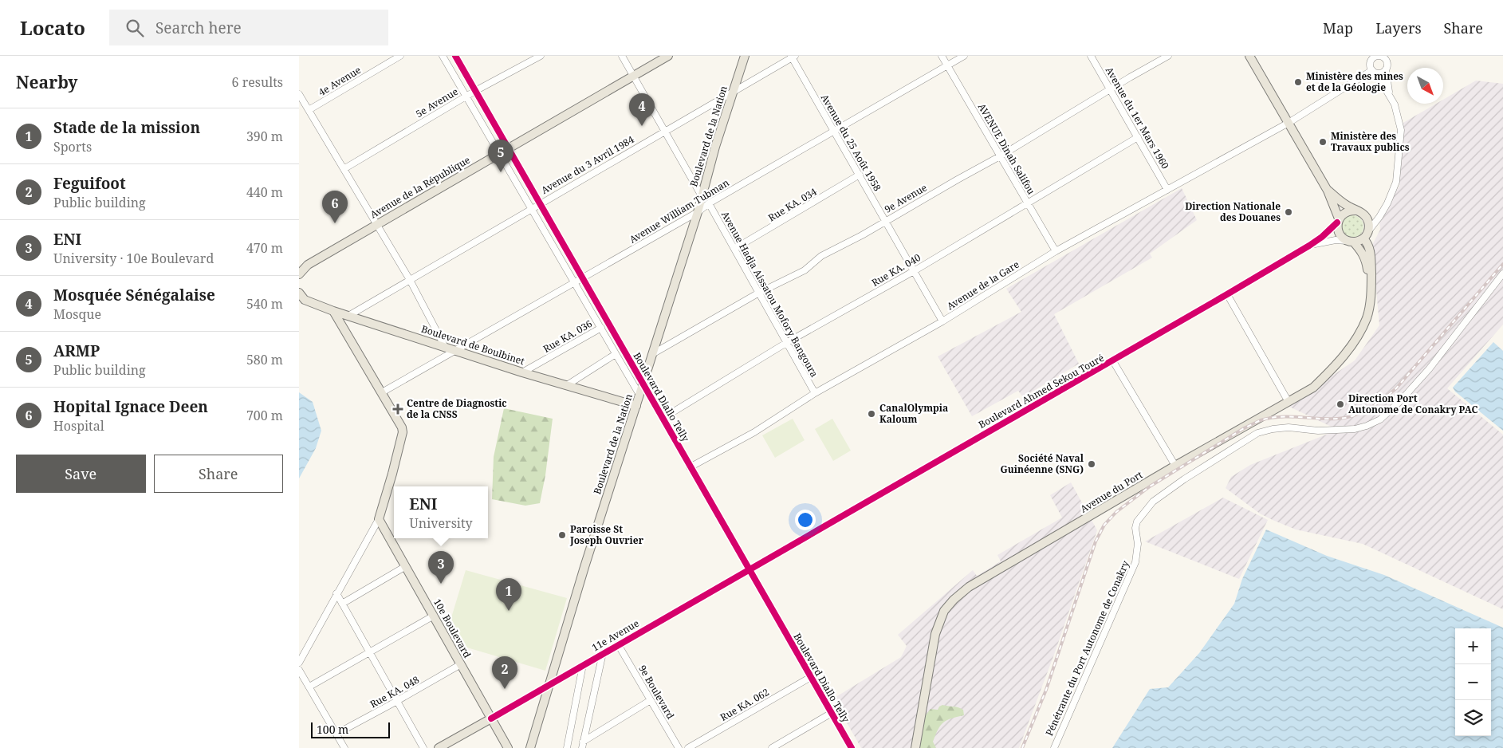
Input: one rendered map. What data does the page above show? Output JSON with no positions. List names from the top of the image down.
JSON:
{
  "streets": {
    "main road": [
      "Boulevard de la Nation",
      "Avenue de la République",
      "Boulevard de Boulbinet",
      "Avenue du Port",
      "10e Boulevard",
      "11e Avenue"
    ],
    "street": [
      "4e Avenue",
      "5e Avenue",
      "Avenue du 1er Mars 1960",
      "Avenue du 25 Août 1958",
      "AVENUE Dinah Salifou",
      "Avenue du 3 Avril 1984",
      "9e Avenue",
      "Rue KA. 034",
      "Avenue William Tubman",
      "Rue KA. 040",
      "Avenue de la Gare",
      "Avenue Hadja Aissatou Mofory Bangoura",
      "Rue KA. 036",
      "Boulevard Ahmed Sekou Touré",
      "Boulevard Diallo Telly",
      "Pénétrante du Port Autonome de Conakry",
      "Rue KA. 048",
      "9e Boulevard",
      "Rue KA. 062"
    ]
  },
  "crossings": [
    ["5e Avenue", "Boulevard Diallo Telly"],
    ["Avenue du 1er Mars 1960", "9e Avenue"],
    ["Avenue du 1er Mars 1960", "Rue KA. 040"],
    ["Avenue du 1er Mars 1960", "Avenue de la Gare"],
    ["Boulevard de la Nation", "Avenue du 3 Avril 1984"],
    ["Boulevard de la Nation", "9e Avenue"],
    ["Boulevard de la Nation", "Avenue William Tubman"],
    ["Boulevard de la Nation", "Boulevard de Boulbinet"],
    ["Boulevard de la Nation", "Boulevard Diallo Telly"],
    ["Boulevard de la Nation", "11e Avenue"],
    ["Avenue du 25 Août 1958", "Avenue du 3 Avril 1984"],
    ["Avenue du 25 Août 1958", "9e Avenue"],
    ["Avenue du 25 Août 1958", "Rue KA. 034"],
    ["Avenue du 25 Août 1958", "Avenue William Tubman"],
    ["Avenue du 25 Août 1958", "Rue KA. 040"],
    ["Avenue du 25 Août 1958", "Avenue de la Gare"],
    ["AVENUE Dinah Salifou", "9e Avenue"],
    ["AVENUE Dinah Salifou", "Avenue William Tubman"],
    ["AVENUE Dinah Salifou", "Rue KA. 040"],
    ["AVENUE Dinah Salifou", "Avenue de la Gare"],
    ["Avenue du 3 Avril 1984", "Boulevard de Boulbinet"],
    ["Avenue du 3 Avril 1984", "Boulevard Diallo Telly"],
    ["Avenue de la République", "Boulevard Diallo Telly"],
    ["9e Avenue", "Avenue Hadja Aissatou Mofory Bangoura"],
    ["Rue KA. 034", "Avenue Hadja Aissatou Mofory Bangoura"],
    ["Avenue William Tubman", "Avenue Hadja Aissatou Mofory Bangoura"],
    ["Avenue William Tubman", "Boulevard de Boulbinet"],
    ["Avenue William Tubman", "Boulevard Diallo Telly"],
    ["Rue KA. 040", "Avenue Hadja Aissatou Mofory Bangoura"],
    ["Rue KA. 040", "Boulevard Diallo Telly"],
    ["Avenue de la Gare", "Avenue Hadja Aissatou Mofory Bangoura"],
    ["Avenue de la Gare", "Boulevard Diallo Telly"],
    ["Rue KA. 036", "Boulevard de Boulbinet"],
    ["Rue KA. 036", "Boulevard Diallo Telly"],
    ["Boulevard Ahmed Sekou Touré", "Boulevard Diallo Telly"],
    ["Boulevard Ahmed Sekou Touré", "Avenue du Port"],
    ["Boulevard Ahmed Sekou Touré", "11e Avenue"],
    ["Boulevard Diallo Telly", "11e Avenue"],
    ["Boulevard Diallo Telly", "Rue KA. 062"],
    ["10e Boulevard", "11e Avenue"],
    ["10e Boulevard", "Rue KA. 048"],
    ["11e Avenue", "9e Boulevard"]
  ],
  "places": {
    "other": [
      "Ministère des mines et de la Géologie",
      "Ministère des Travaux publics",
      "Direction Nationale des Douanes",
      "Direction Port Autonome de Conakry PAC",
      "CanalOlympia Kaloum",
      "Société Naval Guinéenne (SNG)",
      "Paroisse St Joseph Ouvrier"
    ],
    "health": ["Centre de Diagnostic de la CNSS"]
  },
  "scale_bar": "100 m",
  "north": "bottom right",
  "page": {
    "header": "Locato",
    "search": "Search here",
    "nav": ["Map", "Layers", "Share"],
    "heading": ["Nearby", "6 results"],
    "pins": [
      "4",
      "5",
      "6",
      "3",
      "1",
      "2"
    ],
    "list": [
      {
        "mark": "1",
        "name": "Stade de la mission",
        "note": "Sports",
        "value": "390 m"
      },
      {
        "mark": "2",
        "name": "Feguifoot",
        "note": "Public building",
        "value": "440 m"
      },
      {
        "mark": "3",
        "name": "ENI",
        "note": "University · 10e Boulevard",
        "value": "470 m"
      },
      {
        "mark": "4",
        "name": "Mosquée Sénégalaise",
        "note": "Mosque",
        "value": "540 m"
      },
      {
        "mark": "5",
        "name": "ARMP",
        "note": "Public building",
        "value": "580 m"
      },
      {
        "mark": "6",
        "name": "Hopital Ignace Deen",
        "note": "Hospital",
        "value": "700 m"
      }
    ],
    "buttons": ["Save", "Share"],
    "popup": ["ENI", "University"],
    "map_buttons": ["+", "−"],
    "scale": "100 m"
  }
}
